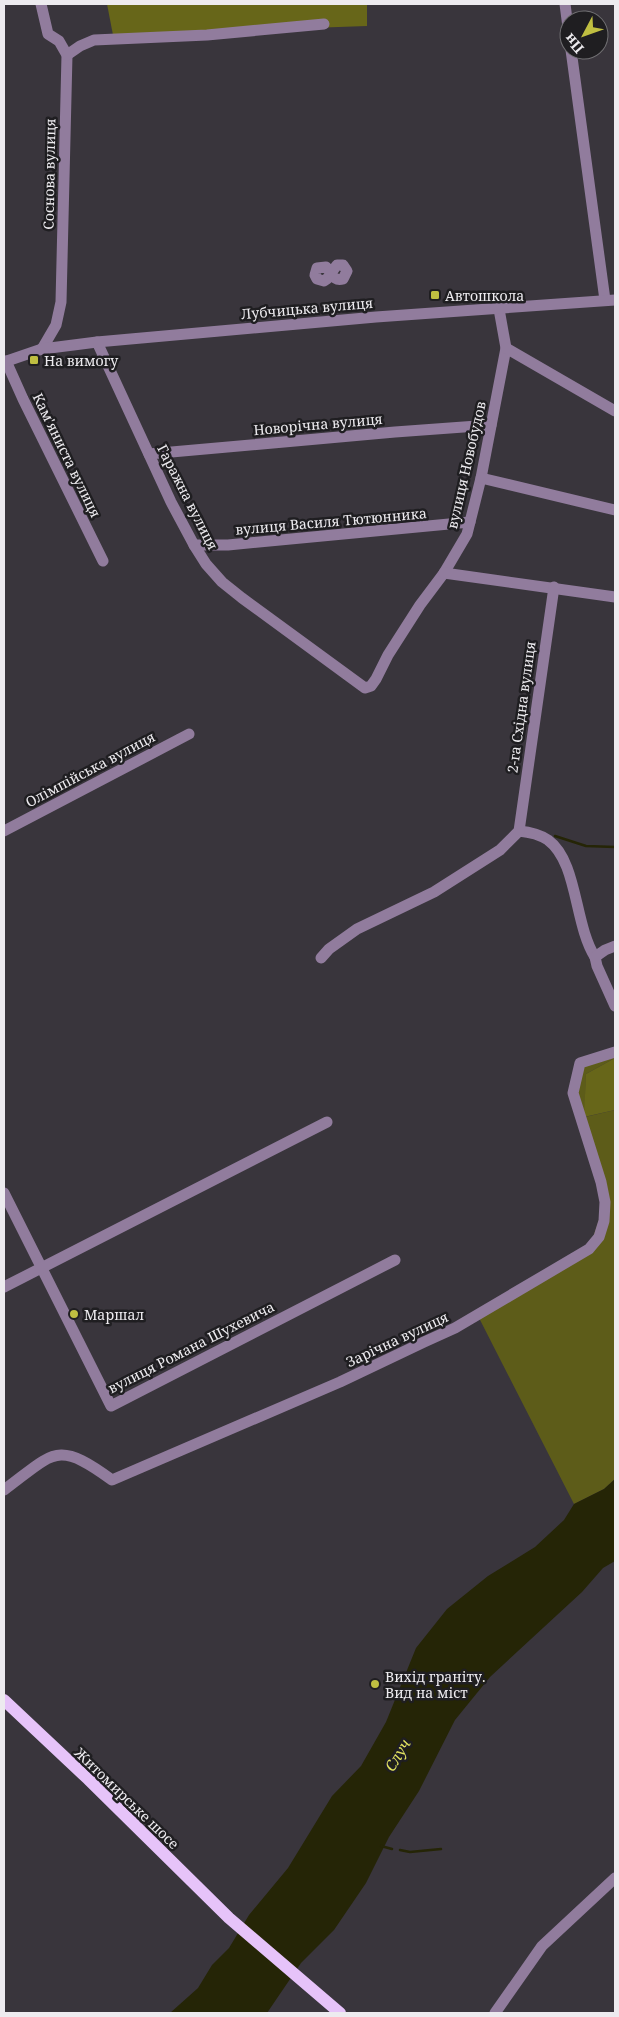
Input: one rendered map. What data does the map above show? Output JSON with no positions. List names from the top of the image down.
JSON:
{
  "streets": {
    "main road": ["Житомирське шосе"],
    "street": [
      "Соснова вулиця",
      "Лубчицька вулиця",
      "Новорічна вулиця",
      "Кам'яниста вулиця",
      "вулиця Новобудов",
      "Гаражна вулиця",
      "вулиця Василя Тютюнника",
      "2-га Східна вулиця",
      "Олімпійська вулиця",
      "Зарічна вулиця",
      "вулиця Романа Шухевича"
    ]
  },
  "crossings": [
    ["Соснова вулиця", "Лубчицька вулиця"],
    ["Лубчицька вулиця", "Кам'яниста вулиця"],
    ["Лубчицька вулиця", "вулиця Новобудов"],
    ["Лубчицька вулиця", "Гаражна вулиця"],
    ["Новорічна вулиця", "вулиця Новобудов"],
    ["Новорічна вулиця", "Гаражна вулиця"],
    ["вулиця Новобудов", "Гаражна вулиця"],
    ["вулиця Новобудов", "вулиця Василя Тютюнника"],
    ["Гаражна вулиця", "вулиця Василя Тютюнника"]
  ],
  "water": ["Случ"],
  "places": {
    "transit": ["Автошкола", "На вимогу"],
    "other": ["Маршал", "Вихід граніту. Вид на міст"]
  },
  "north": "bottom left"
}
